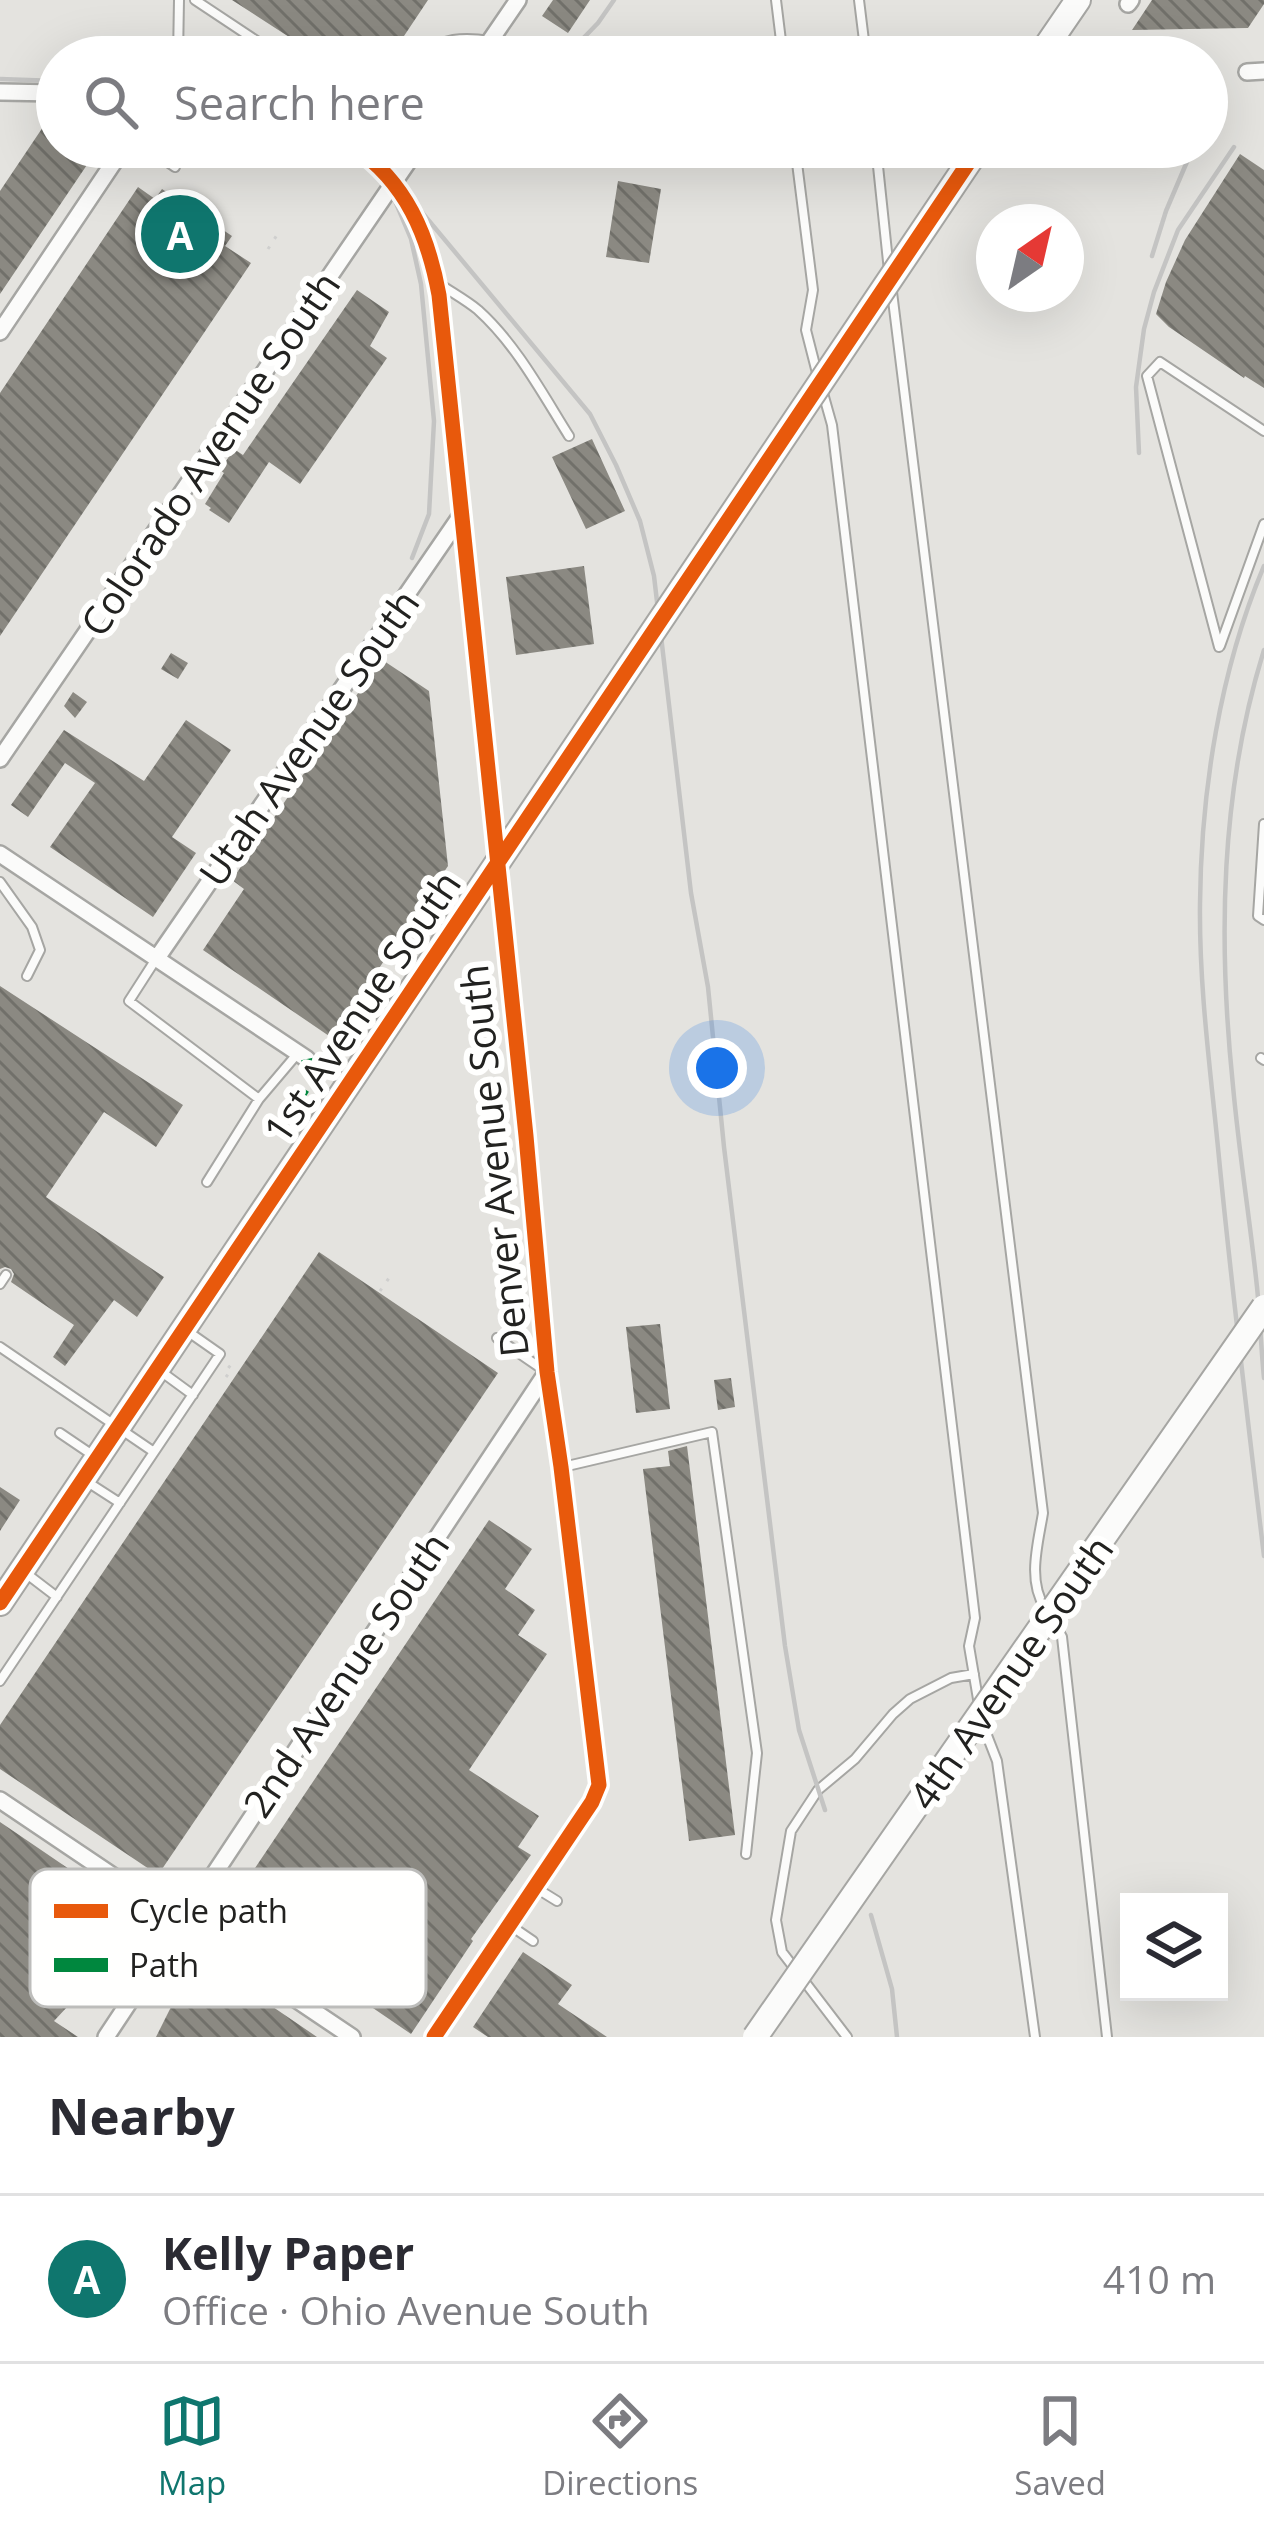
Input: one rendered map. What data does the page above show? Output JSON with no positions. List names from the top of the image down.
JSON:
{
  "streets": {
    "main road": ["1st Avenue South", "4th Avenue South"],
    "street": [
      "Colorado Avenue South",
      "Utah Avenue South",
      "Denver Avenue South",
      "2nd Avenue South"
    ]
  },
  "crossings": [
    ["Colorado Avenue South", "Denver Avenue South"],
    ["Utah Avenue South", "Denver Avenue South"],
    ["Denver Avenue South", "2nd Avenue South"]
  ],
  "legend": ["Cycle path", "Path"],
  "north": "top right",
  "page": {
    "search": "Search here",
    "pins": "A",
    "heading": "Nearby",
    "list": [
      {
        "mark": "A",
        "name": "Kelly Paper",
        "note": "Office · Ohio Avenue South",
        "value": "410 m"
      }
    ],
    "nav": ["Map", "Directions", "Saved"]
  }
}
